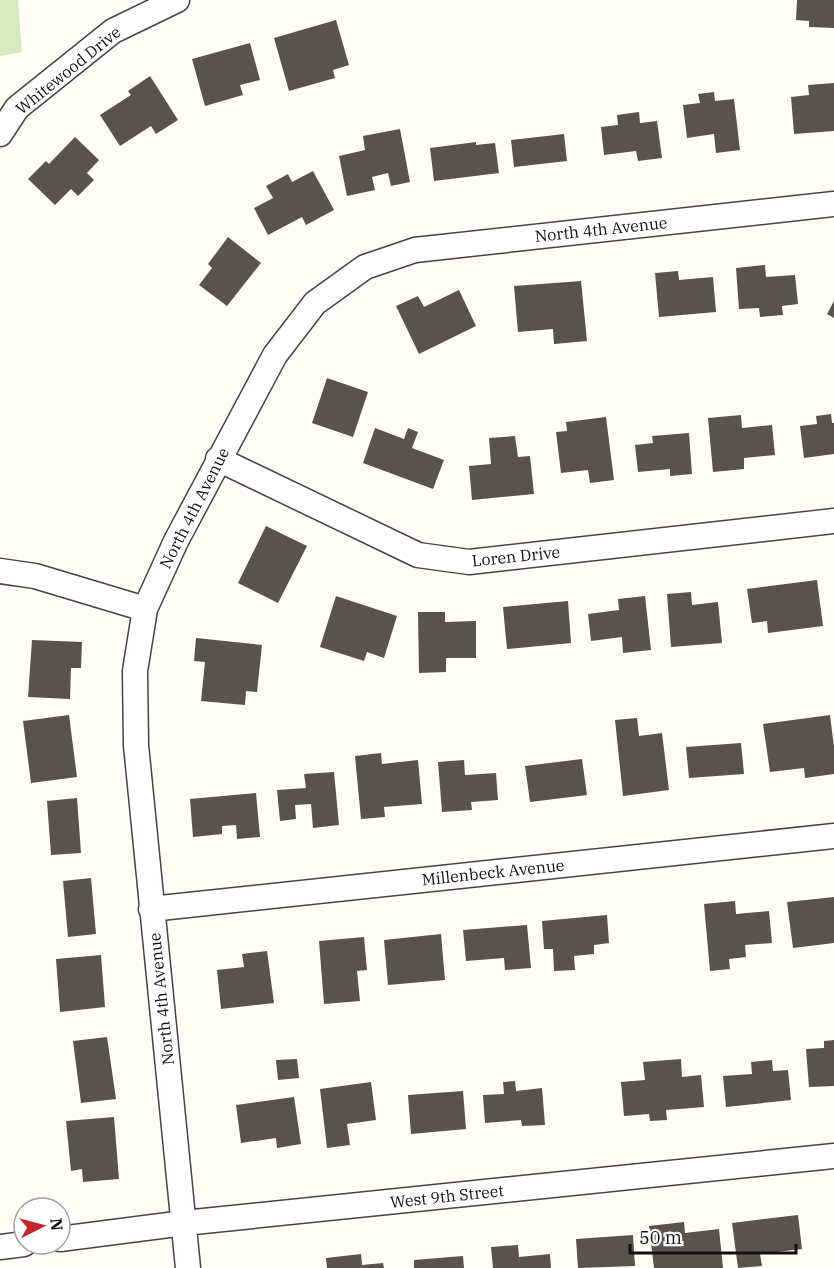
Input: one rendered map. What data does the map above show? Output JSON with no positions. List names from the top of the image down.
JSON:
{
  "streets": {
    "street": [
      "Whitewood Drive",
      "North 4th Avenue",
      "Loren Drive",
      "Millenbeck Avenue",
      "West 9th Street"
    ]
  },
  "crossings": [
    ["North 4th Avenue", "Loren Drive"],
    ["North 4th Avenue", "Millenbeck Avenue"],
    ["North 4th Avenue", "West 9th Street"]
  ],
  "scale_bar": "50 m",
  "north": "right"
}
